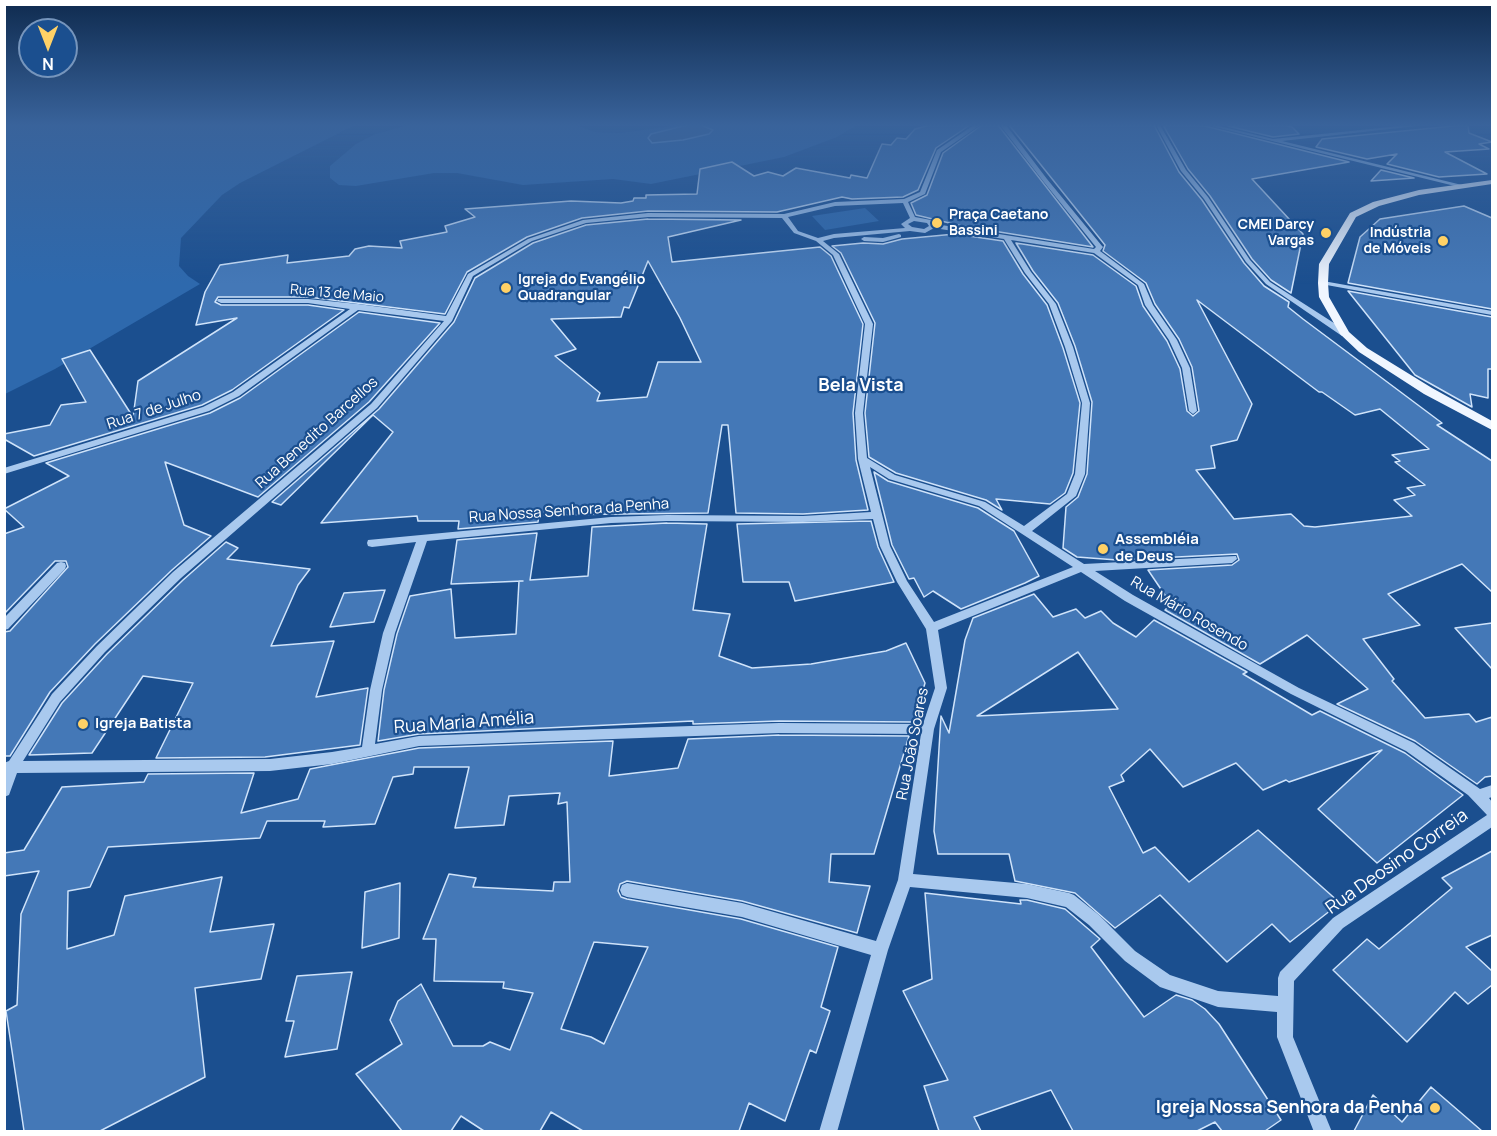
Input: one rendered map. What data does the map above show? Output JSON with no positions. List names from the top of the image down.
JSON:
{
  "streets": {
    "street": [
      "Rua 13 de Maio",
      "Rua 7 de Julho",
      "Rua Benedito Barcellos",
      "Rua Nossa Senhora da Penha",
      "Rua Mário Rosendo",
      "Rua Maria Amélia",
      "Rua João Soares",
      "Rua Deosino Correia"
    ]
  },
  "crossings": [
    ["Rua 13 de Maio", "Rua 7 de Julho"],
    ["Rua 13 de Maio", "Rua Benedito Barcellos"],
    ["Rua Benedito Barcellos", "Rua Maria Amélia"],
    ["Rua Nossa Senhora da Penha", "Rua João Soares"],
    ["Rua Mário Rosendo", "Rua João Soares"],
    ["Rua Maria Amélia", "Rua João Soares"]
  ],
  "districts": ["Bela Vista"],
  "places": [
    "Praça Caetano Bassini",
    "CMEI Darcy Vargas",
    "Indústria de Móveis",
    "Igreja do Evangélio Quadrangular",
    "Assembléia de Deus",
    "Igreja Batista",
    "Igreja Nossa Senhora da Penha"
  ],
  "north": "bottom"
}
